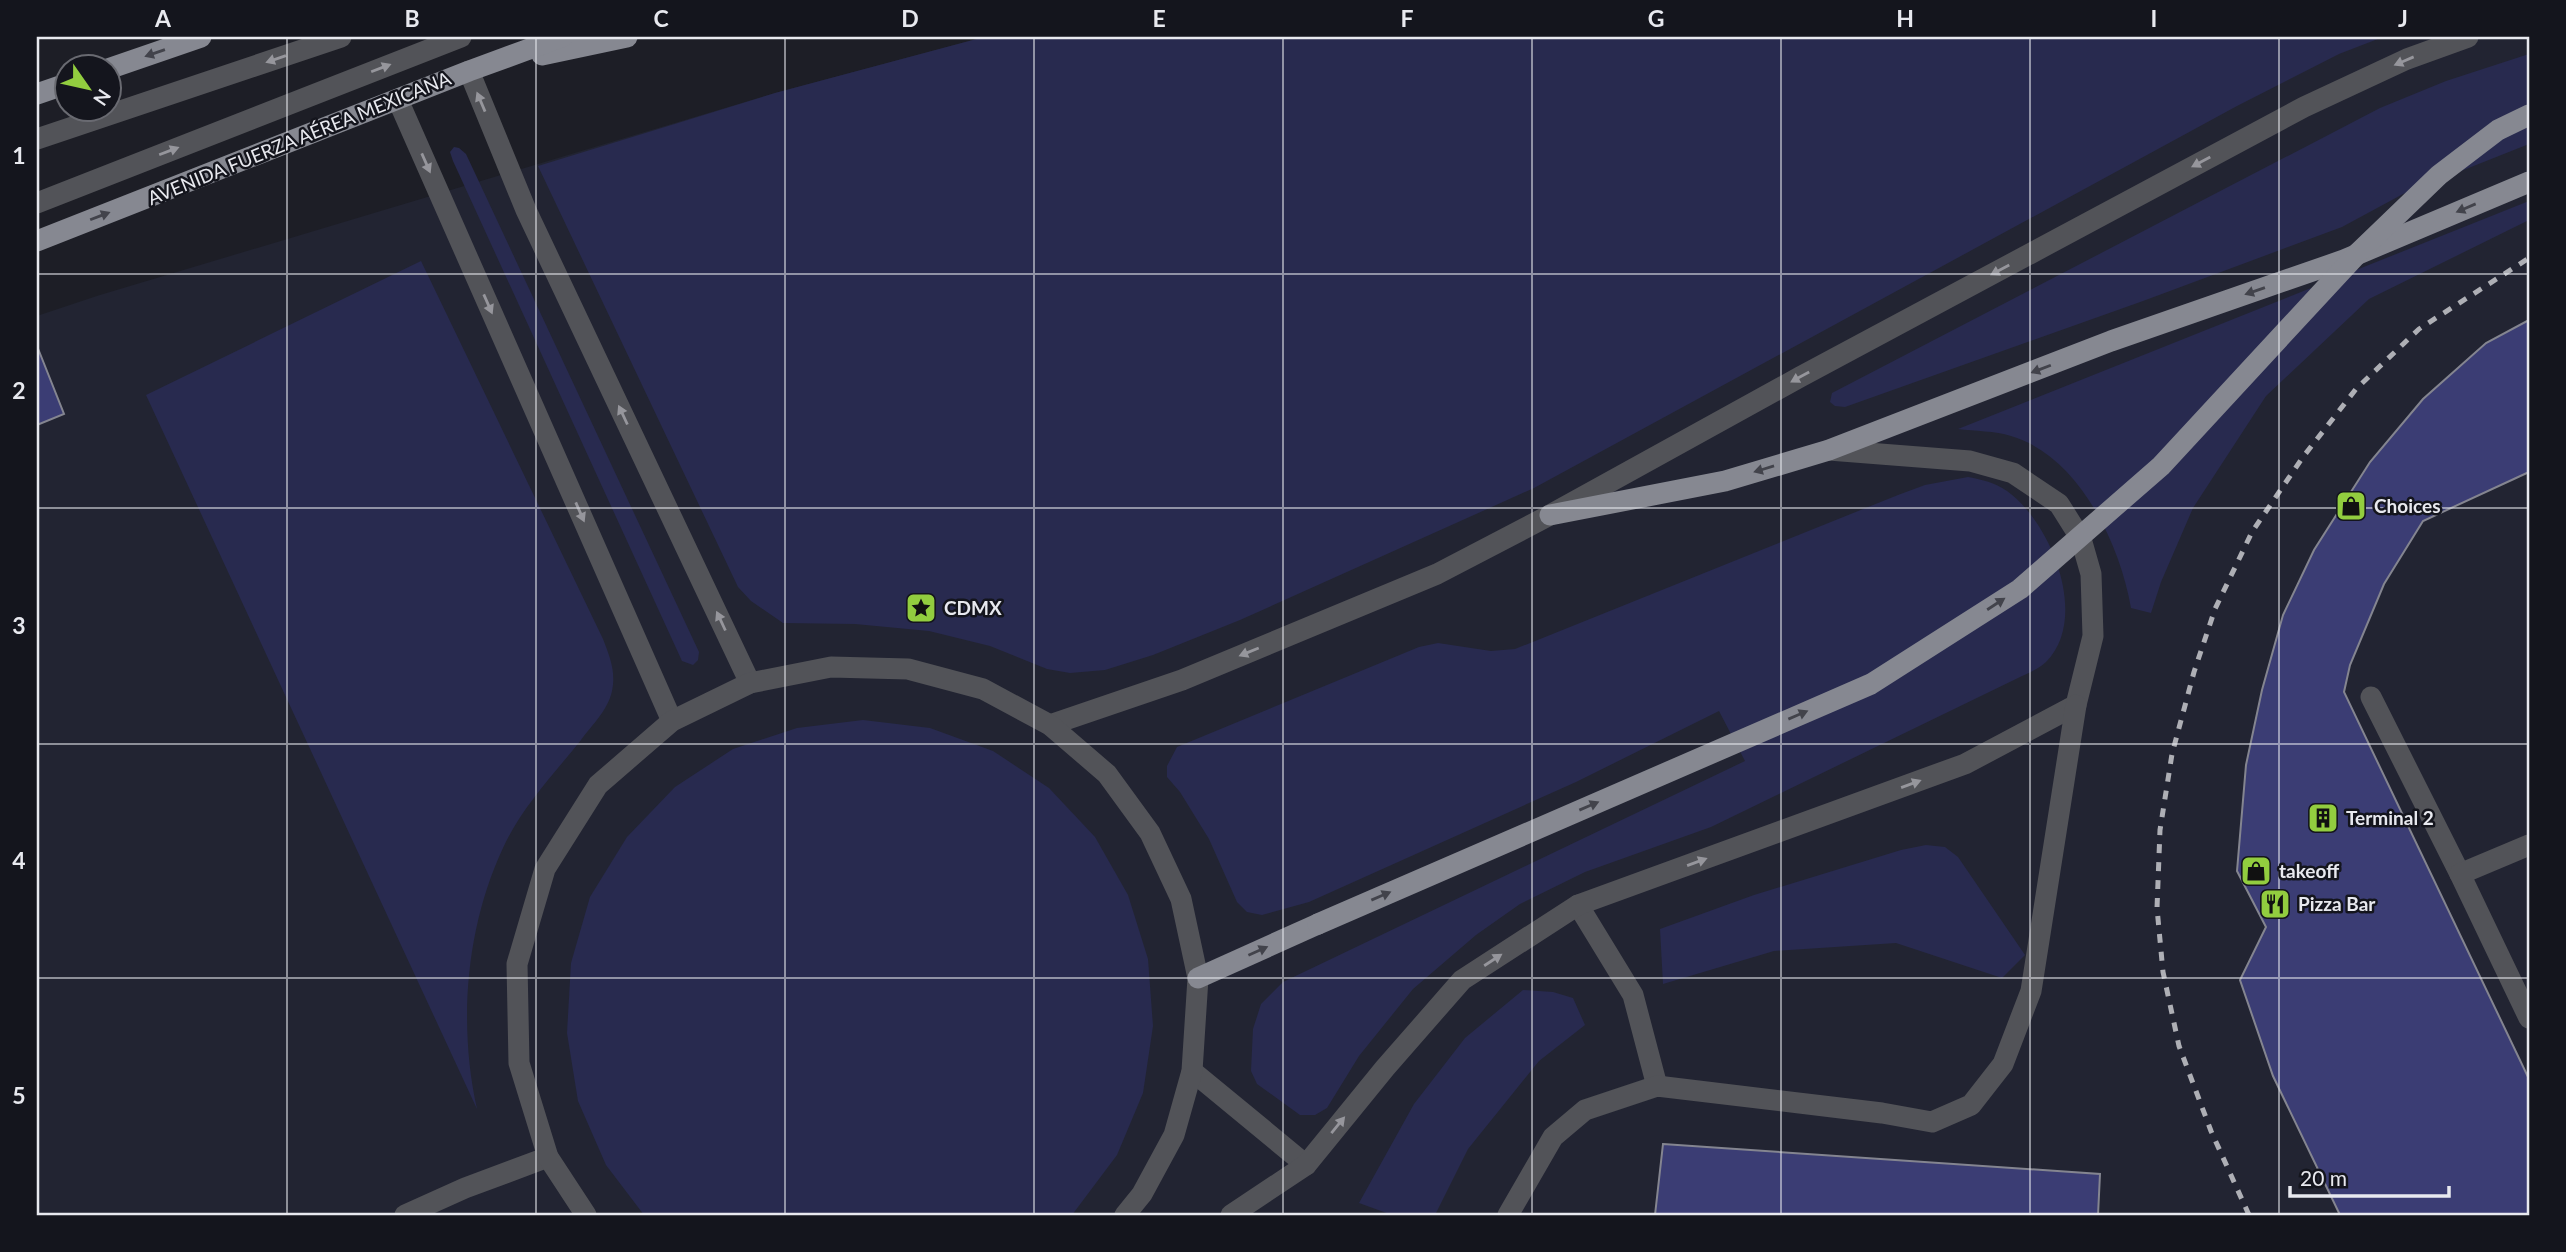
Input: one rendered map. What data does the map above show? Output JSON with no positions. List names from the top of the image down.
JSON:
{
  "streets": {
    "main road": ["AVENIDA FUERZA AÉREA MEXICANA"]
  },
  "one_way": ["AVENIDA FUERZA AÉREA MEXICANA"],
  "places": {
    "shop": ["Choices", "takeoff"],
    "place": ["CDMX"],
    "building": ["Terminal 2"],
    "restaurant": ["Pizza Bar"]
  },
  "scale_bar": "20 m",
  "north": "bottom right",
  "grid": {
    "columns": [
      "A",
      "B",
      "C",
      "D",
      "E",
      "F",
      "G",
      "H",
      "I",
      "J"
    ],
    "rows": [
      "1",
      "2",
      "3",
      "4",
      "5"
    ]
  }
}
